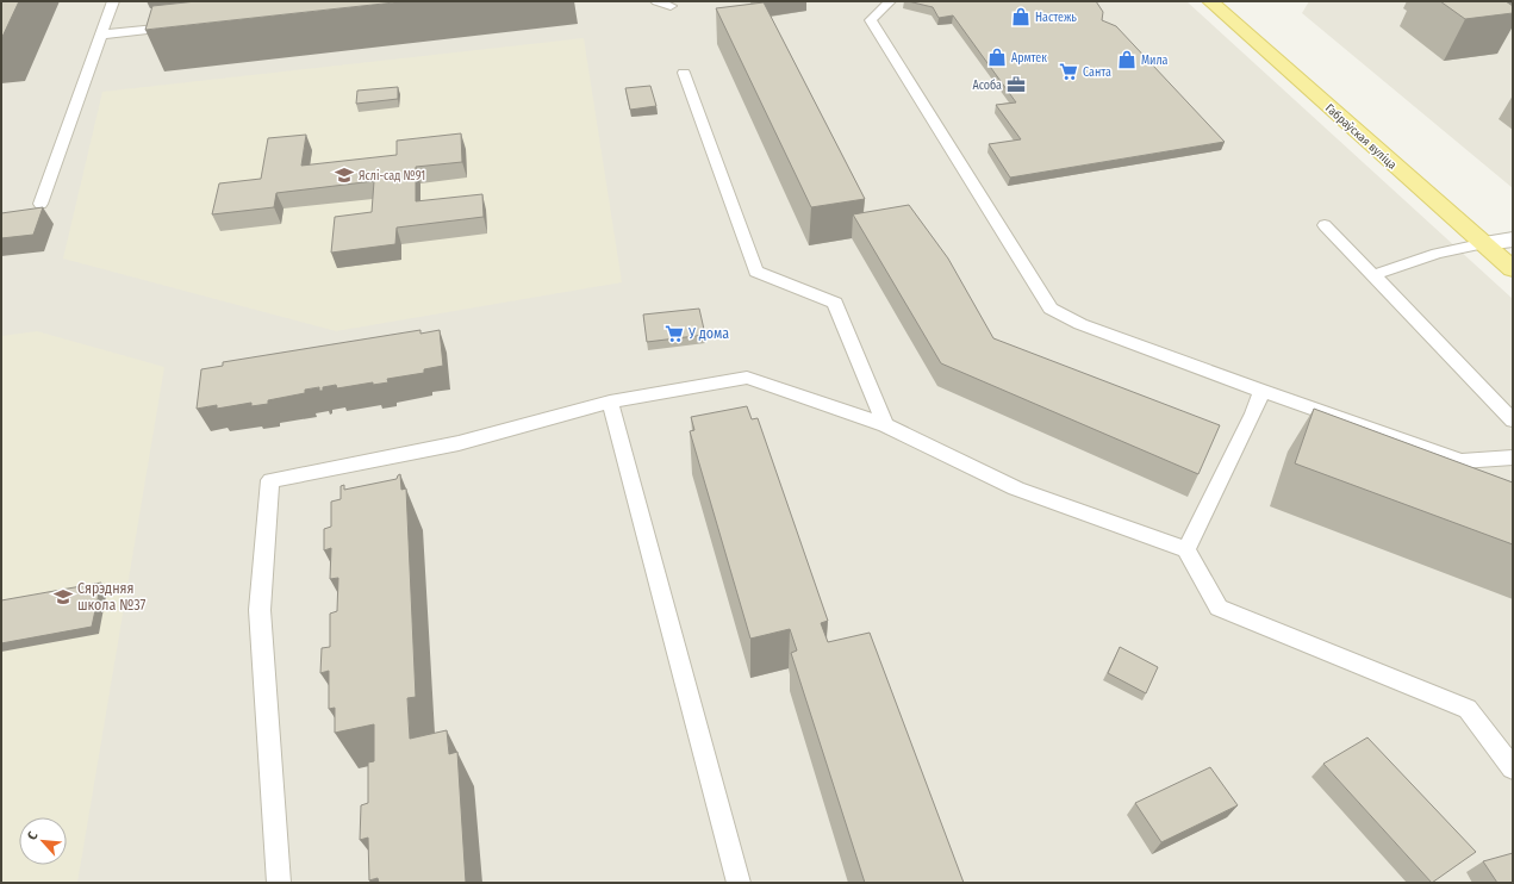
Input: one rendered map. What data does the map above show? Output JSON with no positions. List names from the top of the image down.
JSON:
{
  "streets": {
    "main road": ["Габраўская вуліца"]
  },
  "places": {
    "shop": ["Настежь", "Армтек", "Мила"],
    "supermarket": ["Санта", "У дома"],
    "office": ["Асоба"],
    "school or university": ["Яслі-сад №91", "Сярэдняя школа №37"]
  },
  "north": "top left"
}
